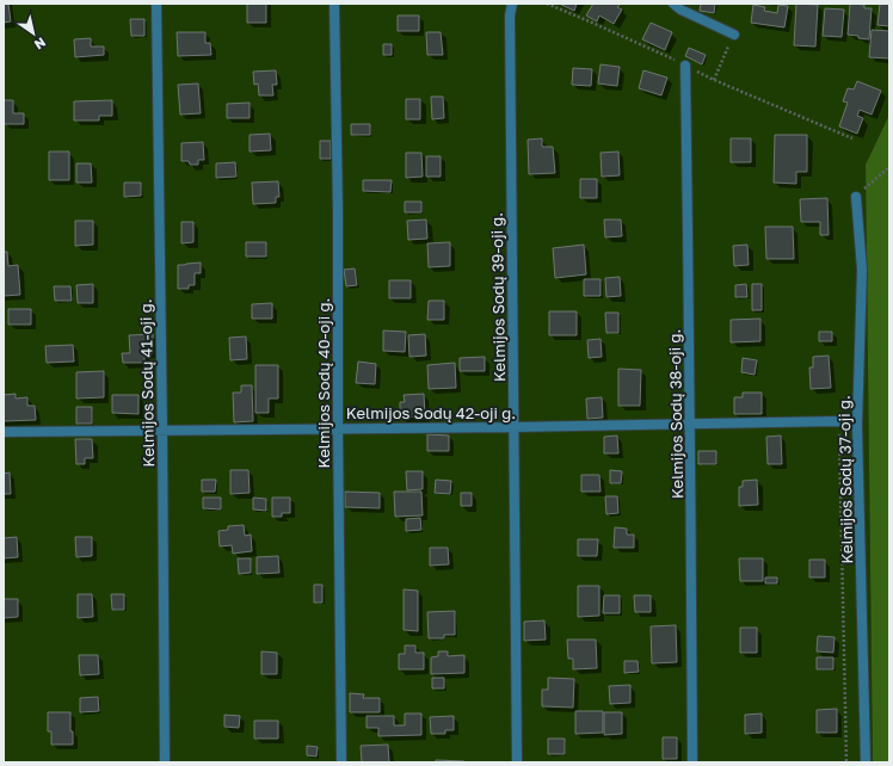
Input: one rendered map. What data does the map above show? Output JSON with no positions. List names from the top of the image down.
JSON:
{
  "streets": {
    "street": [
      "Kelmijos Sodų 39-oji g.",
      "Kelmijos Sodų 41-oji g.",
      "Kelmijos Sodų 40-oji g.",
      "Kelmijos Sodų 42-oji g.",
      "Kelmijos Sodų 38-oji g.",
      "Kelmijos Sodų 37-oji g."
    ]
  },
  "crossings": [
    ["Kelmijos Sodų 39-oji g.", "Kelmijos Sodų 42-oji g."],
    ["Kelmijos Sodų 41-oji g.", "Kelmijos Sodų 42-oji g."],
    ["Kelmijos Sodų 40-oji g.", "Kelmijos Sodų 42-oji g."],
    ["Kelmijos Sodų 42-oji g.", "Kelmijos Sodų 38-oji g."],
    ["Kelmijos Sodų 42-oji g.", "Kelmijos Sodų 37-oji g."]
  ],
  "north": "bottom right"
}
